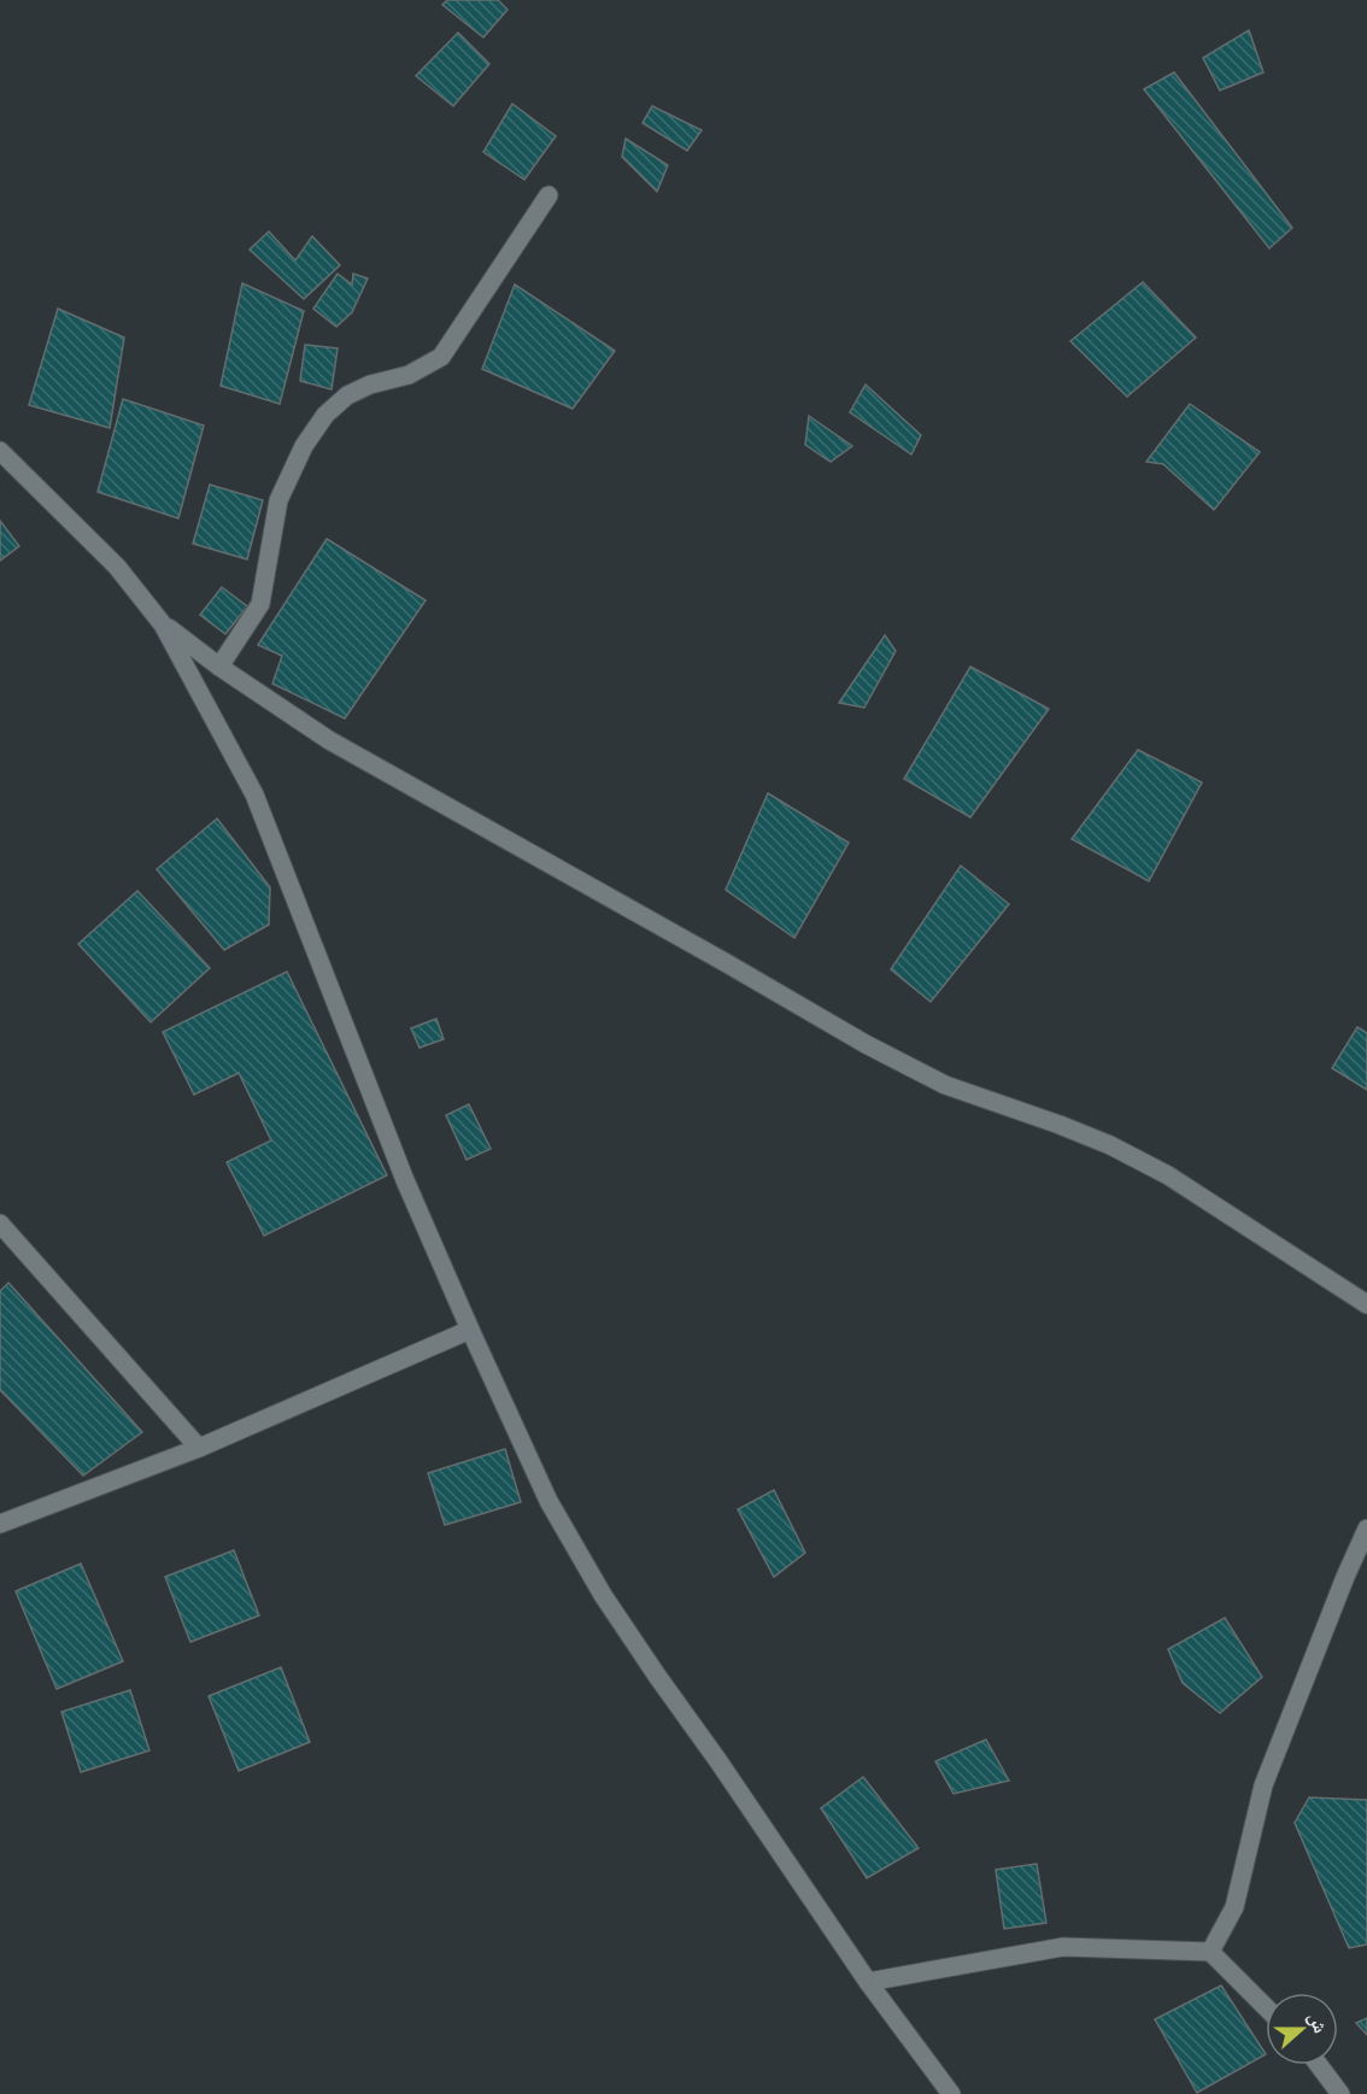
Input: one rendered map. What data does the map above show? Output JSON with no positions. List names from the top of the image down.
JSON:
{
  "north": "right"
}
